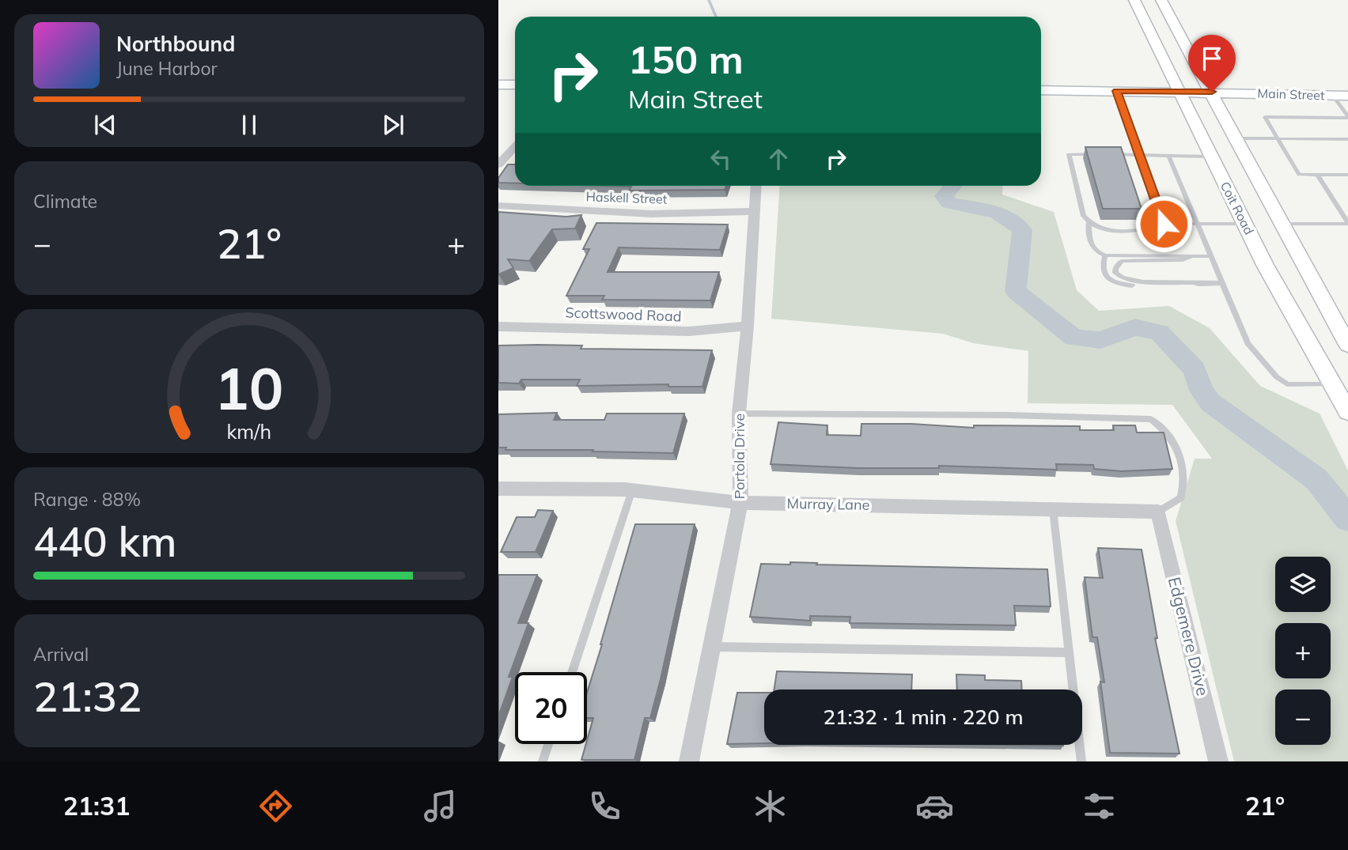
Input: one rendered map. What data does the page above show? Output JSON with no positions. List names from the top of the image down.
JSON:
{
  "streets": {
    "main road": ["Main Street", "Coit Road"],
    "street": [
      "Haskell Street",
      "Scottswood Road",
      "Portola Drive",
      "Murray Lane",
      "Edgemere Drive"
    ]
  },
  "crossings": [
    ["Main Street", "Coit Road"],
    ["Haskell Street", "Portola Drive"],
    ["Scottswood Road", "Portola Drive"],
    ["Portola Drive", "Murray Lane"],
    ["Murray Lane", "Edgemere Drive"]
  ],
  "page": {
    "turn": ["150 m", "Main Street"],
    "song": ["Northbound", "June Harbor"],
    "tile": [
      "Climate",
      ["Range · 88%", "440 km"],
      ["Arrival", "21:32"]
    ],
    "heat": ["−", "21°", "+"],
    "map_buttons": ["+", "−"],
    "limit": "20",
    "trip": "21:32 · 1 min · 220 m",
    "tabs": ["21:31", "21°"],
    "gauge": ["10", "km/h"]
  }
}
